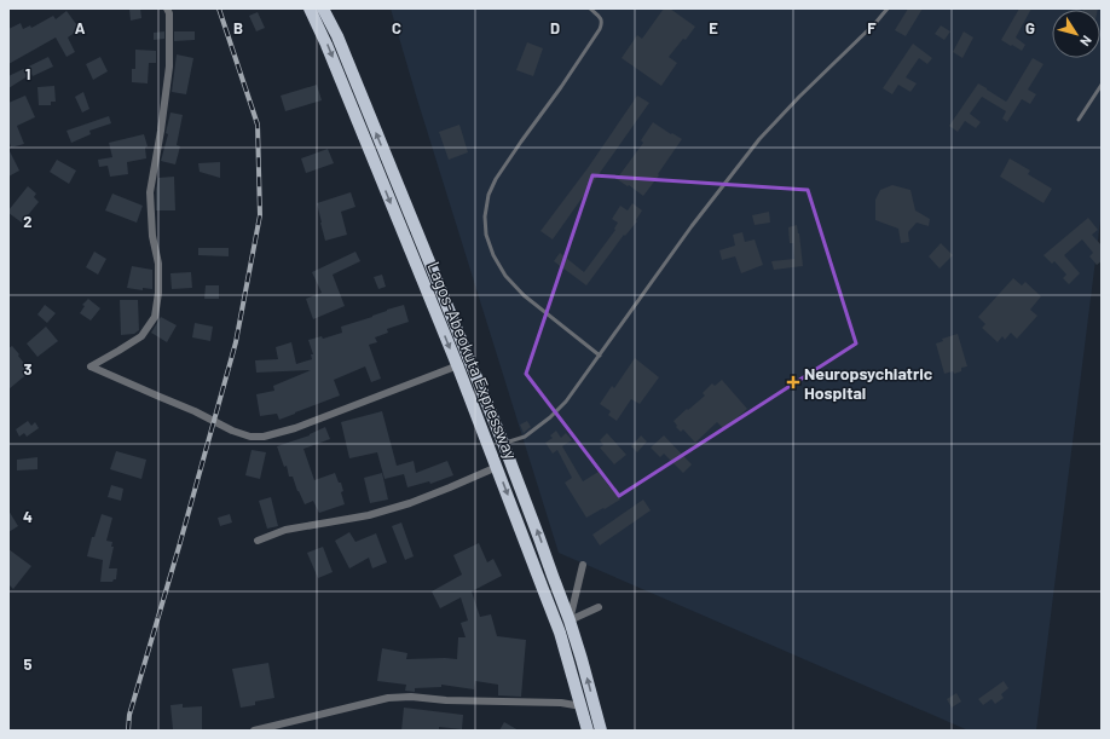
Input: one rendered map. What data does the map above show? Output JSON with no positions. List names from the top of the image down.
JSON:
{
  "streets": {
    "highway": ["Lagos-Abeokuta Expressway"]
  },
  "places": {
    "health": ["Neuropsychiatric Hospital"]
  },
  "north": "bottom right",
  "grid": {
    "columns": [
      "A",
      "B",
      "C",
      "D",
      "E",
      "F",
      "G"
    ],
    "rows": [
      "1",
      "2",
      "3",
      "4",
      "5"
    ]
  }
}
